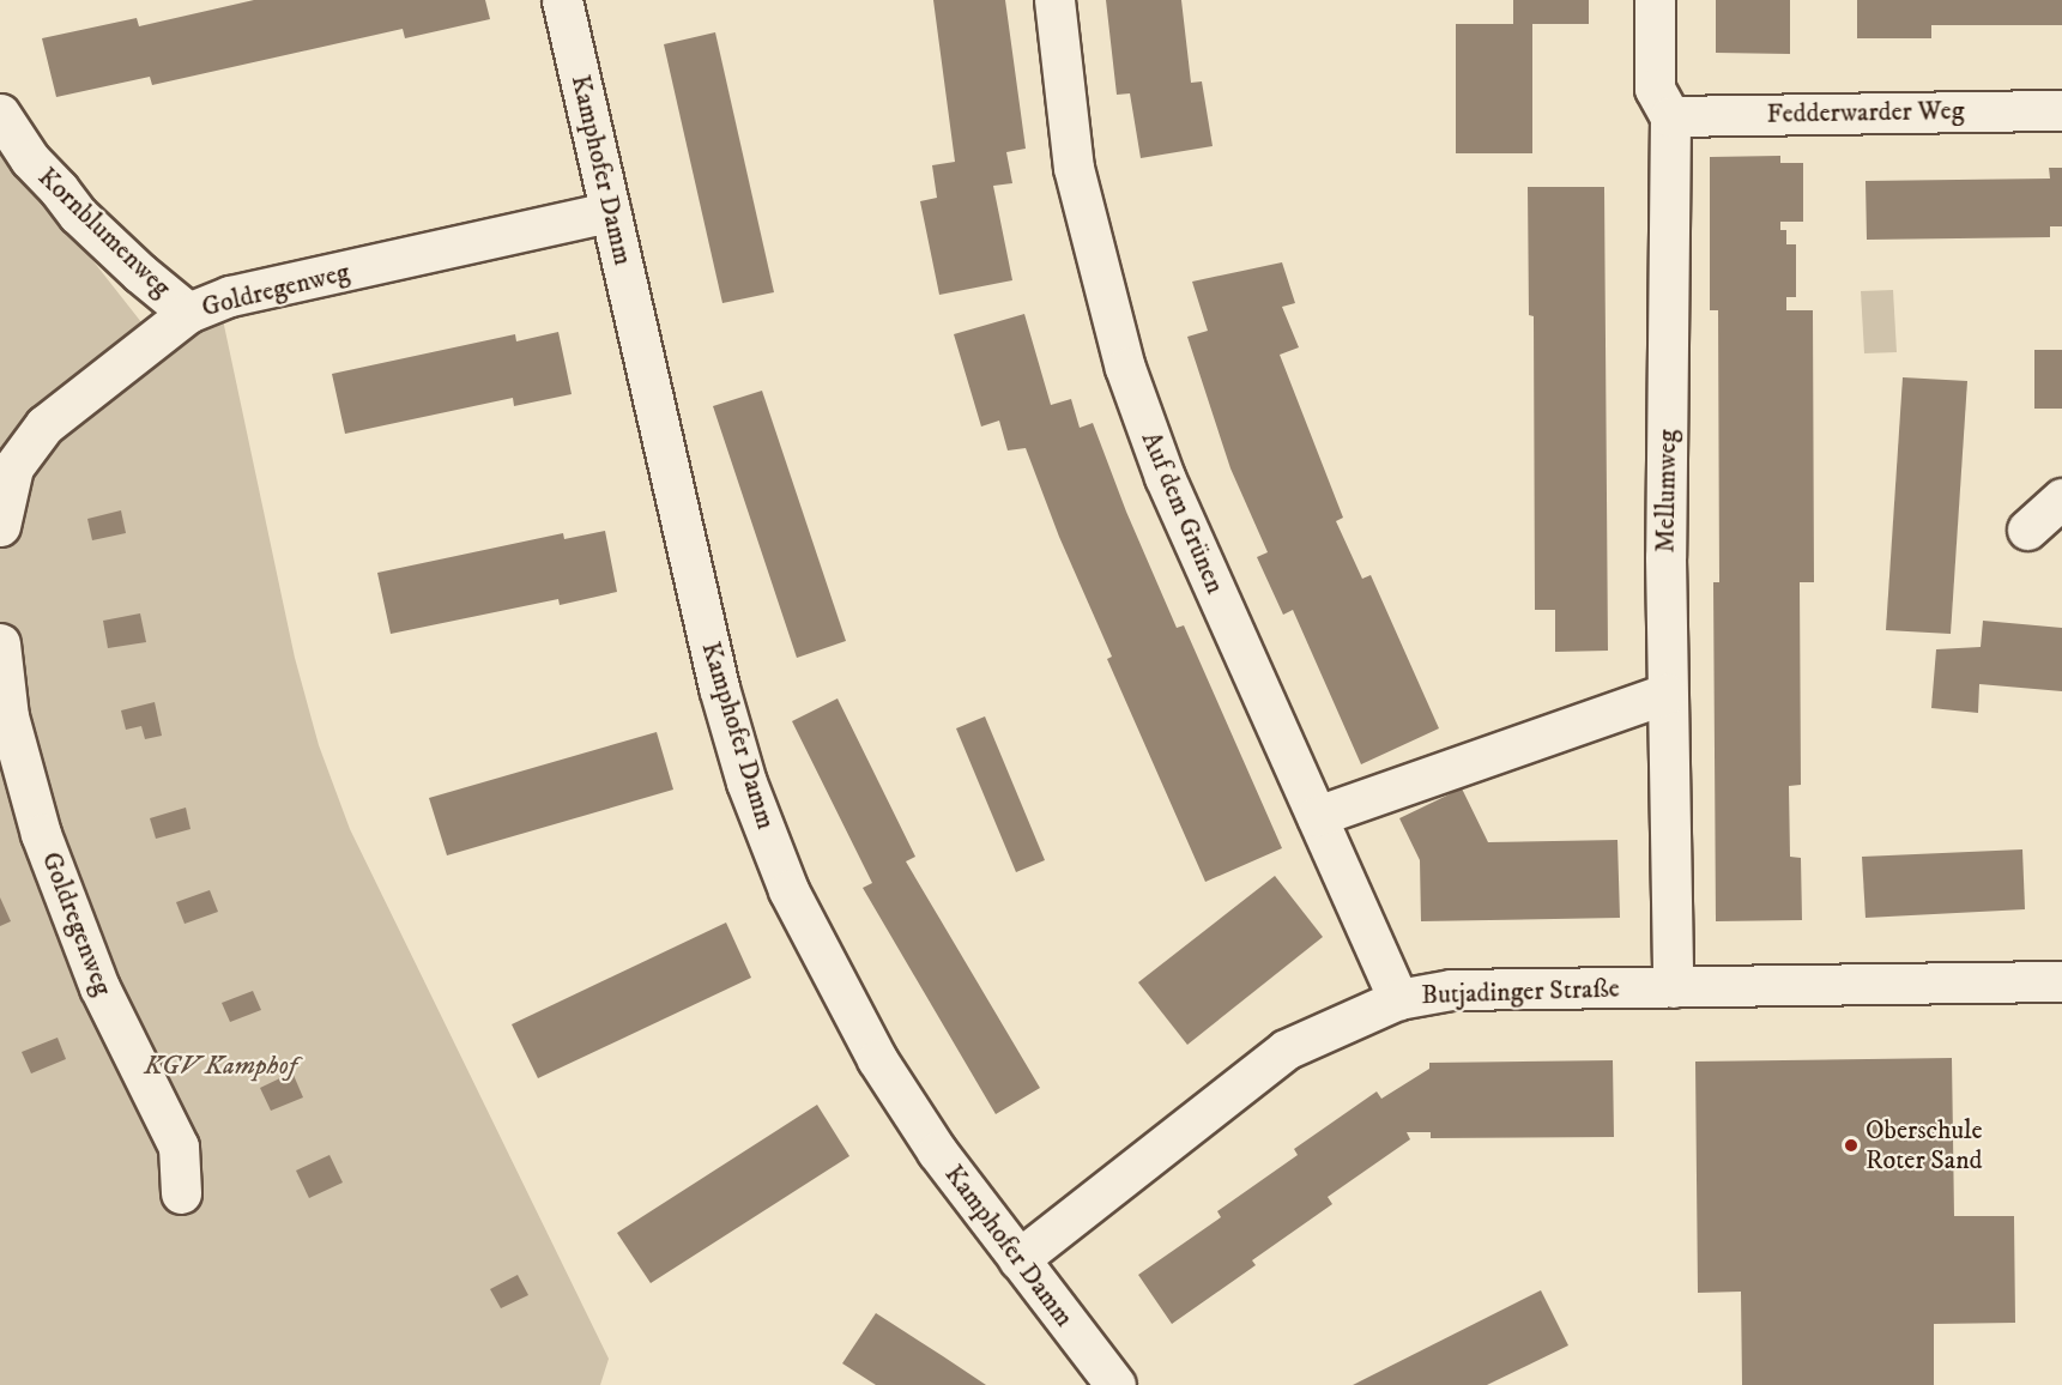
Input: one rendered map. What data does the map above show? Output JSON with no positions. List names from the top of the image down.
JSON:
{
  "streets": {
    "street": [
      "Fedderwarder Weg",
      "Kamphofer Damm",
      "Kornblumenweg",
      "Goldregenweg",
      "Mellumweg",
      "Auf dem Grünen",
      "Butjadinger Straße"
    ]
  },
  "crossings": [
    ["Fedderwarder Weg", "Mellumweg"],
    ["Kamphofer Damm", "Goldregenweg"],
    ["Kamphofer Damm", "Butjadinger Straße"],
    ["Kornblumenweg", "Goldregenweg"],
    ["Mellumweg", "Butjadinger Straße"],
    ["Auf dem Grünen", "Butjadinger Straße"]
  ],
  "parks": ["KGV Kamphof"],
  "places": ["Oberschule Roter Sand"]
}
